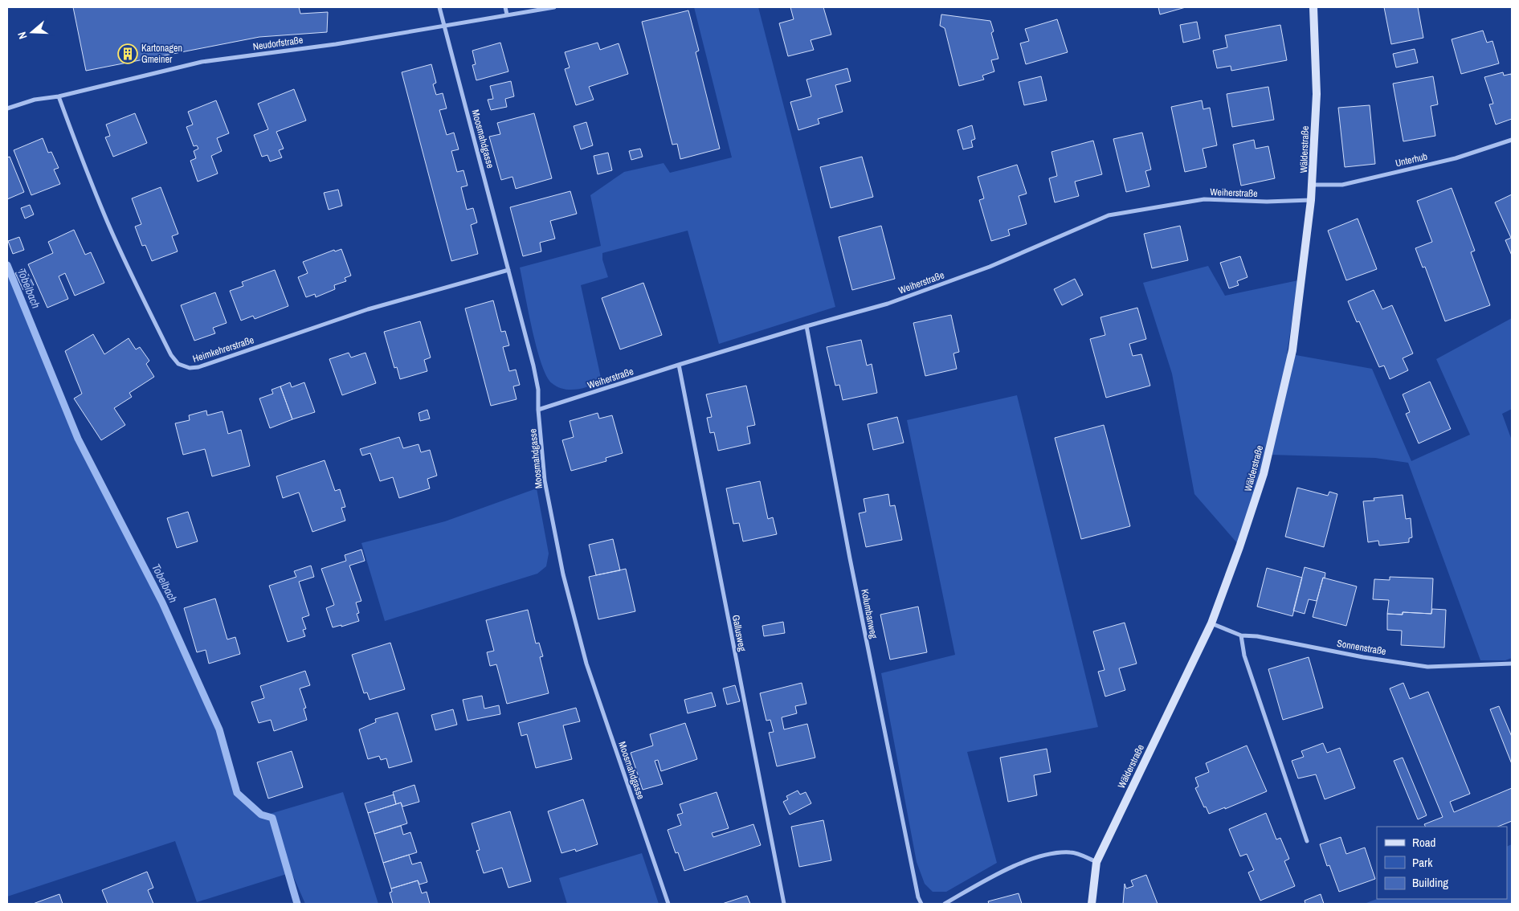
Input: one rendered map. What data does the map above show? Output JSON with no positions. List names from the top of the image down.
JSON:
{
  "streets": {
    "main road": ["Wälderstraße"],
    "street": [
      "Neudorfstraße",
      "Moosmahdgasse",
      "Unterhub",
      "Weiherstraße",
      "Heimkehrerstraße",
      "Kolumbanweg",
      "Gallusweg",
      "Sonnenstraße"
    ]
  },
  "crossings": [
    ["Neudorfstraße", "Moosmahdgasse"],
    ["Neudorfstraße", "Heimkehrerstraße"],
    ["Moosmahdgasse", "Weiherstraße"],
    ["Moosmahdgasse", "Heimkehrerstraße"],
    ["Wälderstraße", "Unterhub"],
    ["Wälderstraße", "Weiherstraße"],
    ["Wälderstraße", "Sonnenstraße"],
    ["Weiherstraße", "Kolumbanweg"],
    ["Weiherstraße", "Gallusweg"]
  ],
  "water": ["Tobelbach"],
  "places": {
    "building": ["Kartonagen Gmeiner"]
  },
  "legend": ["Road", "Park", "Building"],
  "north": "left"
}
